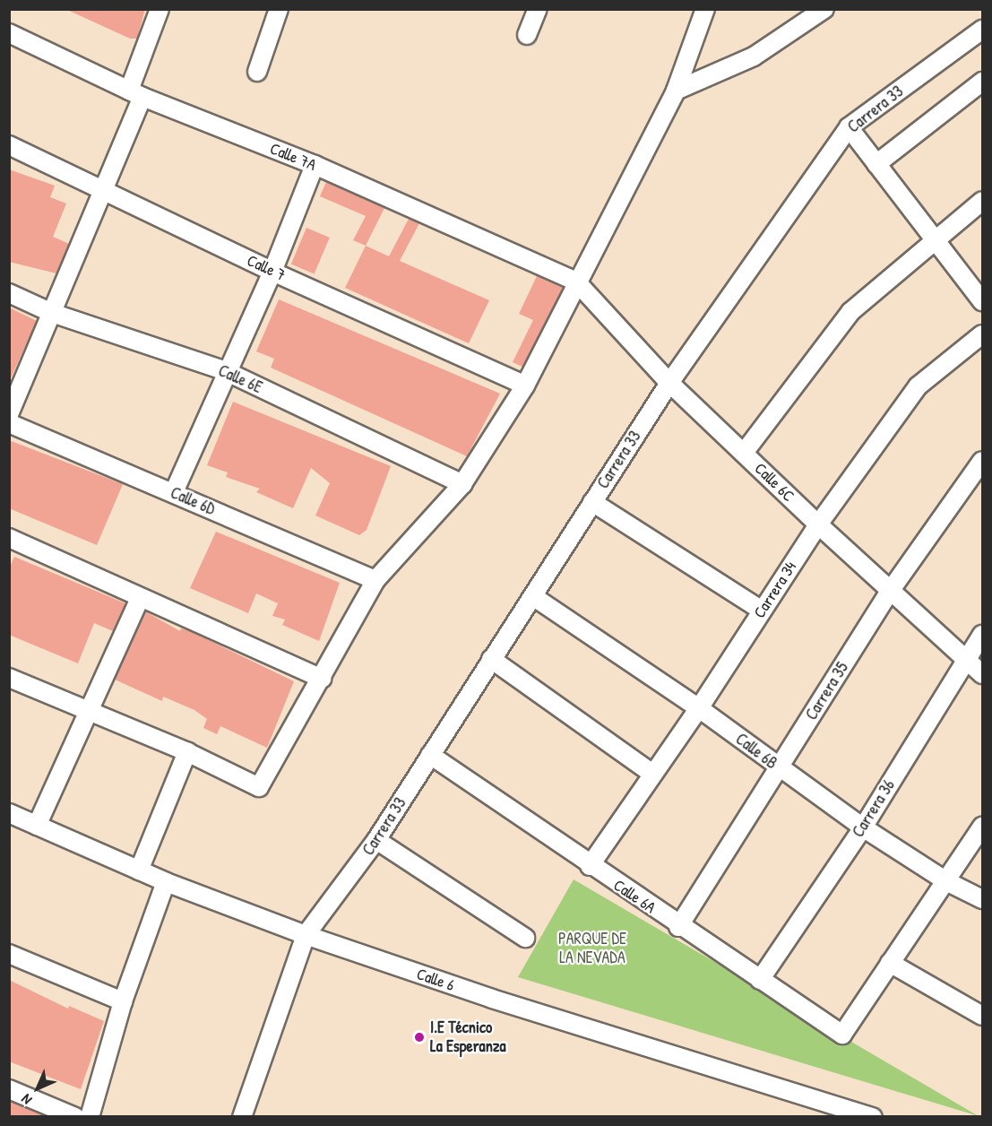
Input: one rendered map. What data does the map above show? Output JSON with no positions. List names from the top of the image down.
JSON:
{
  "streets": {
    "street": [
      "Carrera 33",
      "Calle 7A",
      "Calle 7",
      "Calle 6E",
      "Calle 6C",
      "Calle 6D",
      "Carrera 34",
      "Carrera 35",
      "Calle 6B",
      "Carrera 36",
      "Calle 6A",
      "Calle 6"
    ]
  },
  "crossings": [
    ["Carrera 33", "Calle 6C"],
    ["Carrera 33", "Calle 6B"],
    ["Carrera 33", "Calle 6A"],
    ["Carrera 33", "Calle 6"],
    ["Calle 7A", "Calle 6C"],
    ["Calle 6C", "Carrera 34"],
    ["Calle 6C", "Carrera 35"],
    ["Calle 6C", "Carrera 36"],
    ["Carrera 34", "Calle 6B"],
    ["Carrera 34", "Calle 6A"],
    ["Carrera 35", "Calle 6B"],
    ["Carrera 35", "Calle 6A"],
    ["Calle 6B", "Carrera 36"],
    ["Carrera 36", "Calle 6A"]
  ],
  "parks": ["PARQUE DE LA NEVADA"],
  "places": ["I.E Técnico La Esperanza"],
  "north": "bottom left"
}
